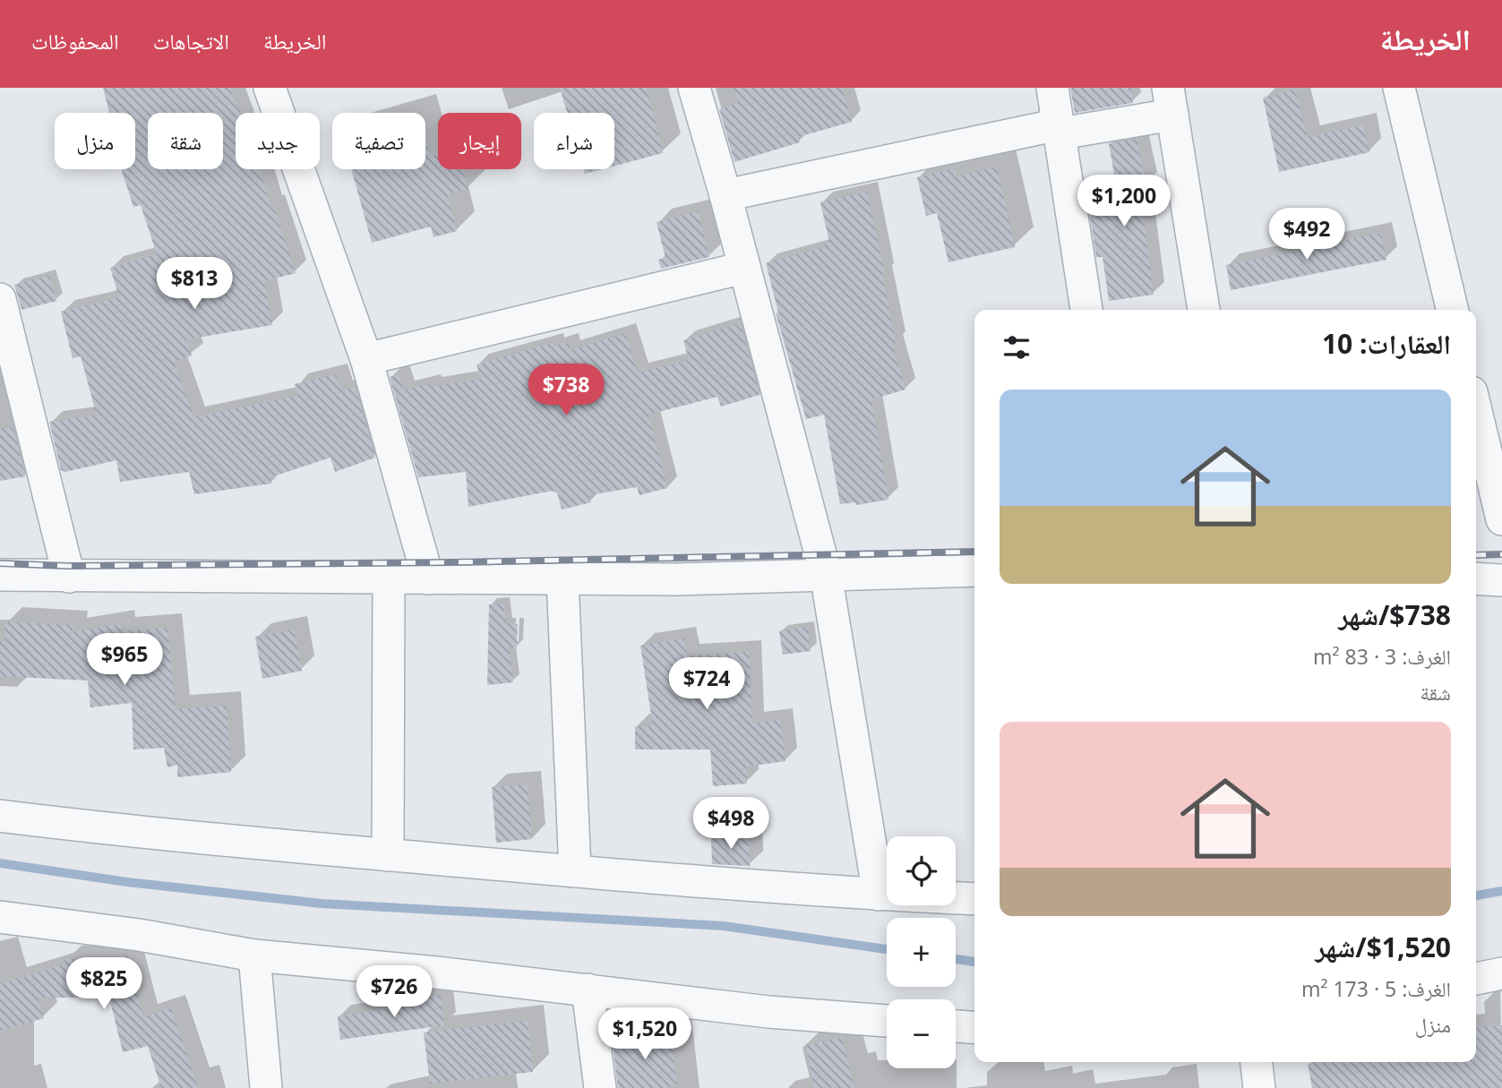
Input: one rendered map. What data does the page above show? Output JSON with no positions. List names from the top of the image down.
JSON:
{
  "page": {
    "header": "الخريطة",
    "nav": ["الخريطة", "الاتجاهات", "المحفوظات"],
    "chip": [
      "شراء",
      "إيجار",
      "تصفية",
      "جديد",
      "شقة",
      "منزل"
    ],
    "price": [
      "$1,200",
      "$492",
      "$813",
      "$738",
      "$965",
      "$724",
      "$498",
      "$825",
      "$726",
      "$1,520"
    ],
    "heading": "العقارات: 10",
    "list": [
      {
        "name": "$738/شهر",
        "note": "الغرف: 3 · 83 m² · شقة"
      },
      {
        "name": "$1,520/شهر",
        "note": "الغرف: 5 · 173 m² · منزل"
      }
    ],
    "map_buttons": ["+", "−"]
  }
}
